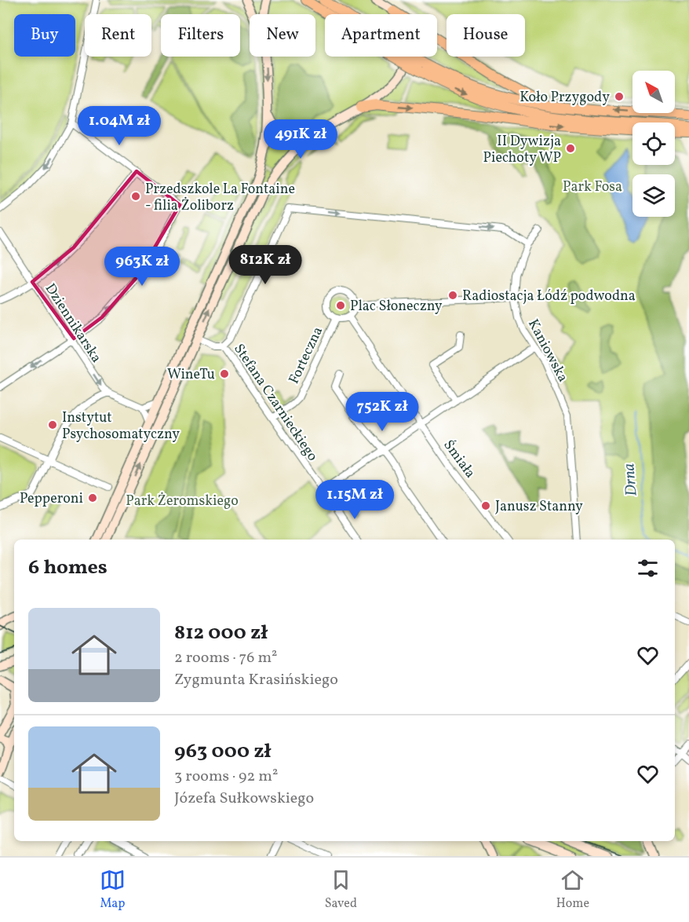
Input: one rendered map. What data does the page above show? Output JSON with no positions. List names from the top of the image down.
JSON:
{
  "streets": {
    "street": [
      "Dziennikarska",
      "Kaniowska",
      "Forteczna",
      "Stefana Czarnieckiego",
      "Śmiała"
    ]
  },
  "crossings": [
    ["Forteczna", "Stefana Czarnieckiego"],
    ["Forteczna", "Śmiała"]
  ],
  "water": ["Drna"],
  "parks": ["Park Fosa", "Park Żeromskiego"],
  "places": [
    "Koło Przygody",
    "II Dywizja Piechoty WP",
    "Przedszkole La Fontaine - filia Żoliborz",
    "Radiostacja Łódź podwodna",
    "Plac Słoneczny",
    "WineTu",
    "Instytut Psychosomatyczny",
    "Pepperoni",
    "Janusz Stanny"
  ],
  "north": "top left",
  "page": {
    "chip": [
      "Buy",
      "Rent",
      "Filters",
      "New",
      "Apartment",
      "House"
    ],
    "price": [
      "1.04M zł",
      "491K zł",
      "812K zł",
      "963K zł",
      "752K zł",
      "1.15M zł"
    ],
    "heading": "6 homes",
    "list": [
      {
        "name": "812 000 zł",
        "note": "2 rooms · 76 m² · Zygmunta Krasińskiego"
      },
      {
        "name": "963 000 zł",
        "note": "3 rooms · 92 m² · Józefa Sułkowskiego"
      }
    ],
    "tabs": ["Map", "Saved", "Home"]
  }
}
